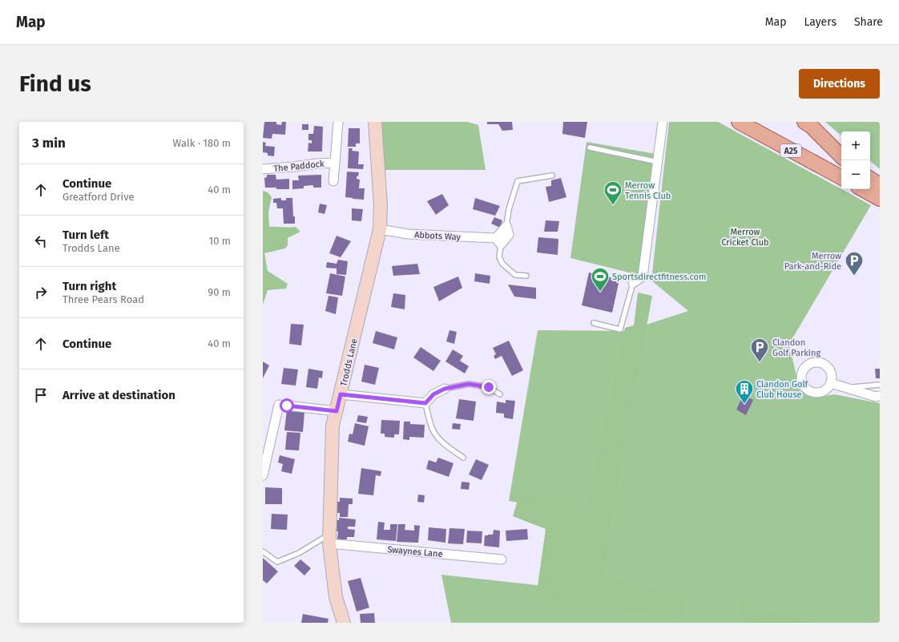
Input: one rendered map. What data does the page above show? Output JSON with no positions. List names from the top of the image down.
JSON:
{
  "streets": {
    "main road": ["A25"],
    "street": [
      "The Paddock",
      "Abbots Way",
      "Trodds Lane",
      "Swaynes Lane"
    ]
  },
  "crossings": [
    ["Abbots Way", "Trodds Lane"],
    ["Trodds Lane", "Swaynes Lane"]
  ],
  "parks": ["Merrow Cricket Club"],
  "places": {
    "sports": ["Merrow Tennis Club", "Sportsdirectfitness.com"],
    "parking": ["Merrow Park-and-Ride", "Clandon Golf Parking"],
    "building": ["Clandon Golf Club House"]
  },
  "page": {
    "header": "Map",
    "nav": ["Map", "Layers", "Share"],
    "buttons": "Directions",
    "title": "Find us",
    "heading": ["3 min", "Walk · 180 m"],
    "map_buttons": ["+", "−"],
    "list": [
      ["Continue", "Greatford Drive", "40 m"],
      ["Turn left", "Trodds Lane", "10 m"],
      ["Turn right", "Three Pears Road", "90 m"],
      ["Continue", "40 m"],
      "Arrive at destination"
    ]
  }
}
